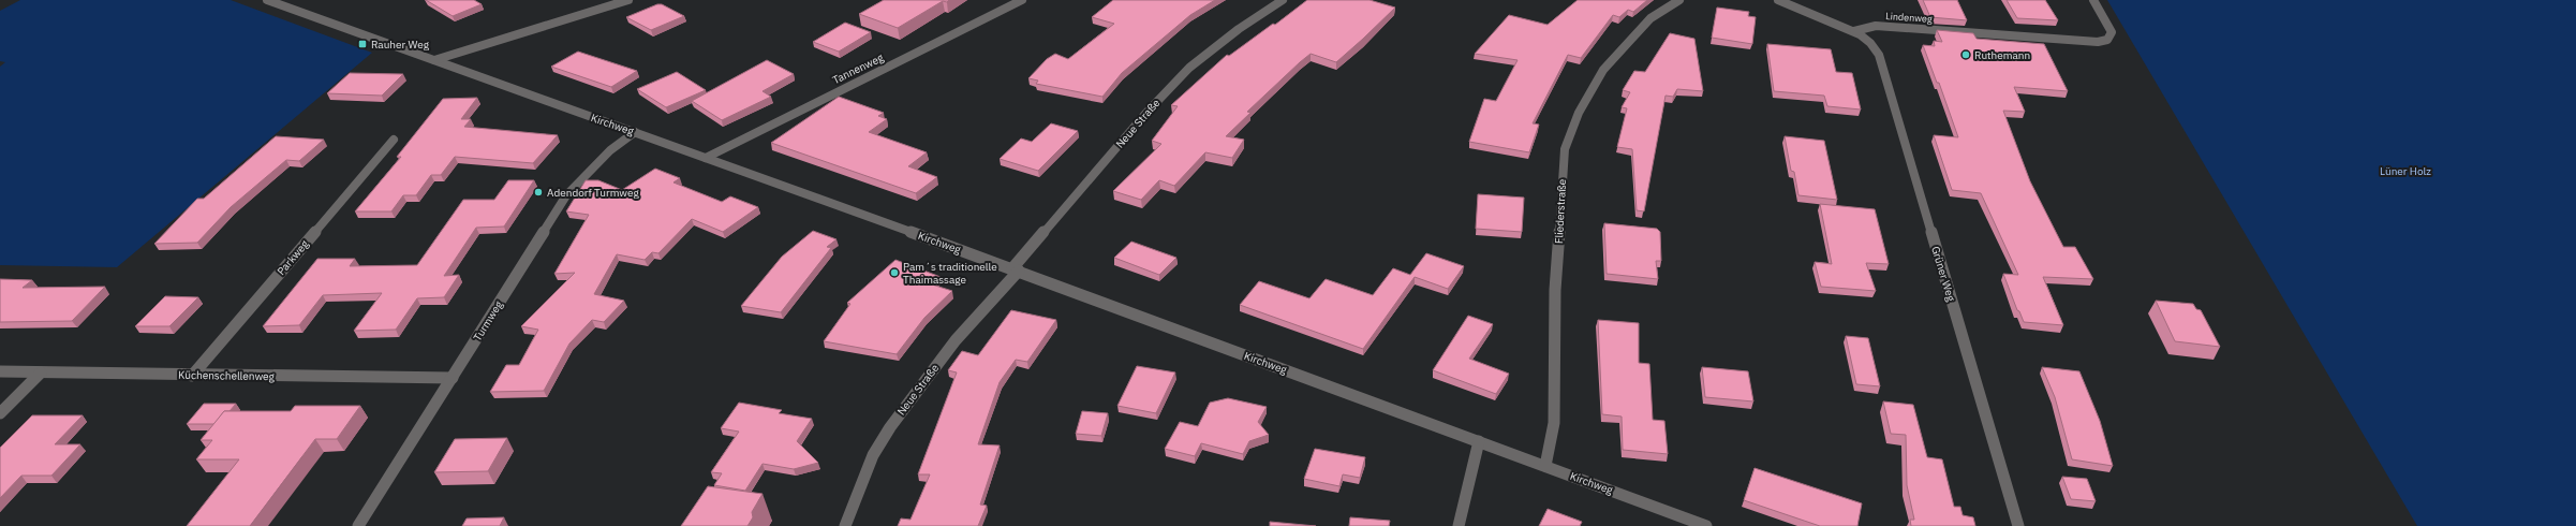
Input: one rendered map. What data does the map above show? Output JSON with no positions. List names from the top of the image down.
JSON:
{
  "streets": {
    "street": [
      "Lindenweg",
      "Tannenweg",
      "Neue Straße",
      "Kirchweg",
      "Fliederstraße",
      "Parkweg",
      "Grüner Weg",
      "Turmweg",
      "Küchenschellenweg"
    ]
  },
  "crossings": [
    ["Lindenweg", "Grüner Weg"],
    ["Tannenweg", "Kirchweg"],
    ["Neue Straße", "Kirchweg"],
    ["Kirchweg", "Fliederstraße"],
    ["Kirchweg", "Turmweg"],
    ["Parkweg", "Küchenschellenweg"],
    ["Turmweg", "Küchenschellenweg"]
  ],
  "parks": ["Lüner Holz"],
  "places": {
    "transit": ["Rauher Weg"],
    "other": ["Ruthemann", "Adendorf Turmweg", "Pam´s traditionelle Thaimassage"]
  }
}
